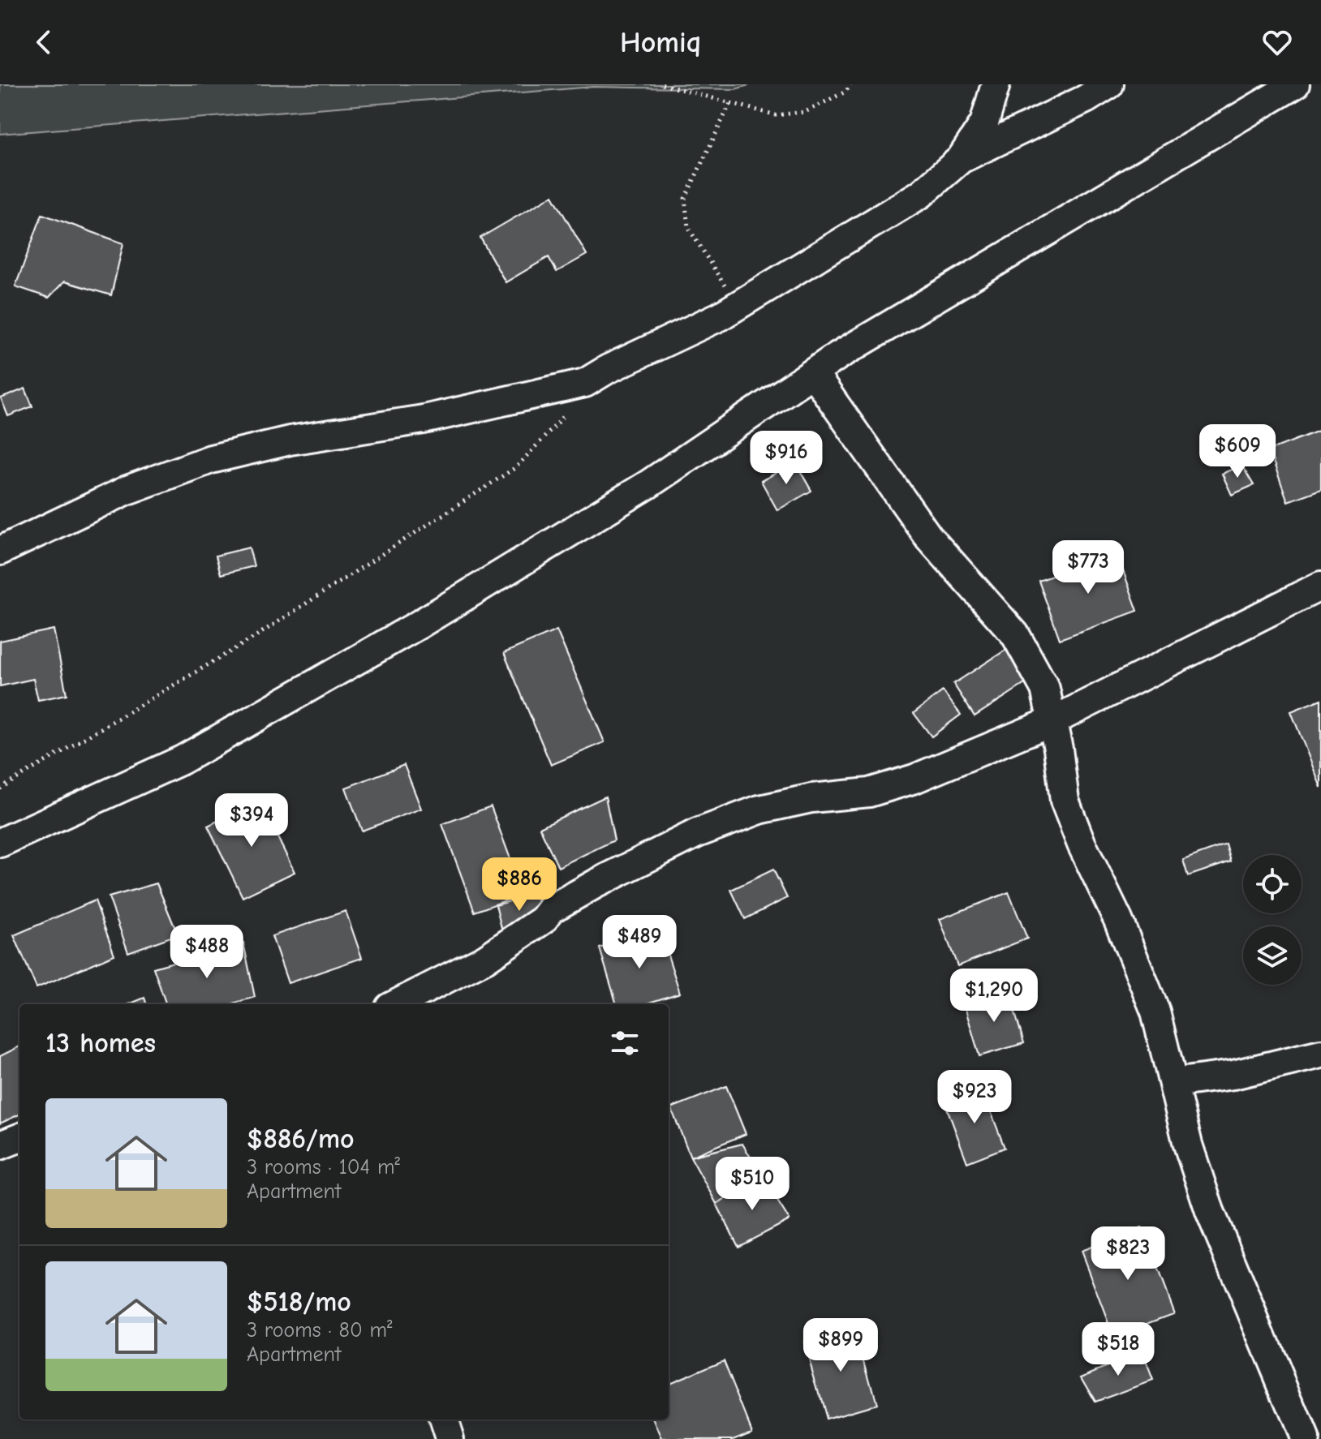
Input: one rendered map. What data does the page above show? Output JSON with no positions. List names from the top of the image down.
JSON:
{
  "page": {
    "header": "Homiq",
    "price": [
      "$609",
      "$916",
      "$773",
      "$394",
      "$886",
      "$489",
      "$488",
      "$1,290",
      "$923",
      "$510",
      "$823",
      "$899",
      "$518"
    ],
    "heading": "13 homes",
    "list": [
      {
        "name": "$886/mo",
        "note": "3 rooms · 104 m² · Apartment"
      },
      {
        "name": "$518/mo",
        "note": "3 rooms · 80 m² · Apartment"
      }
    ]
  }
}
